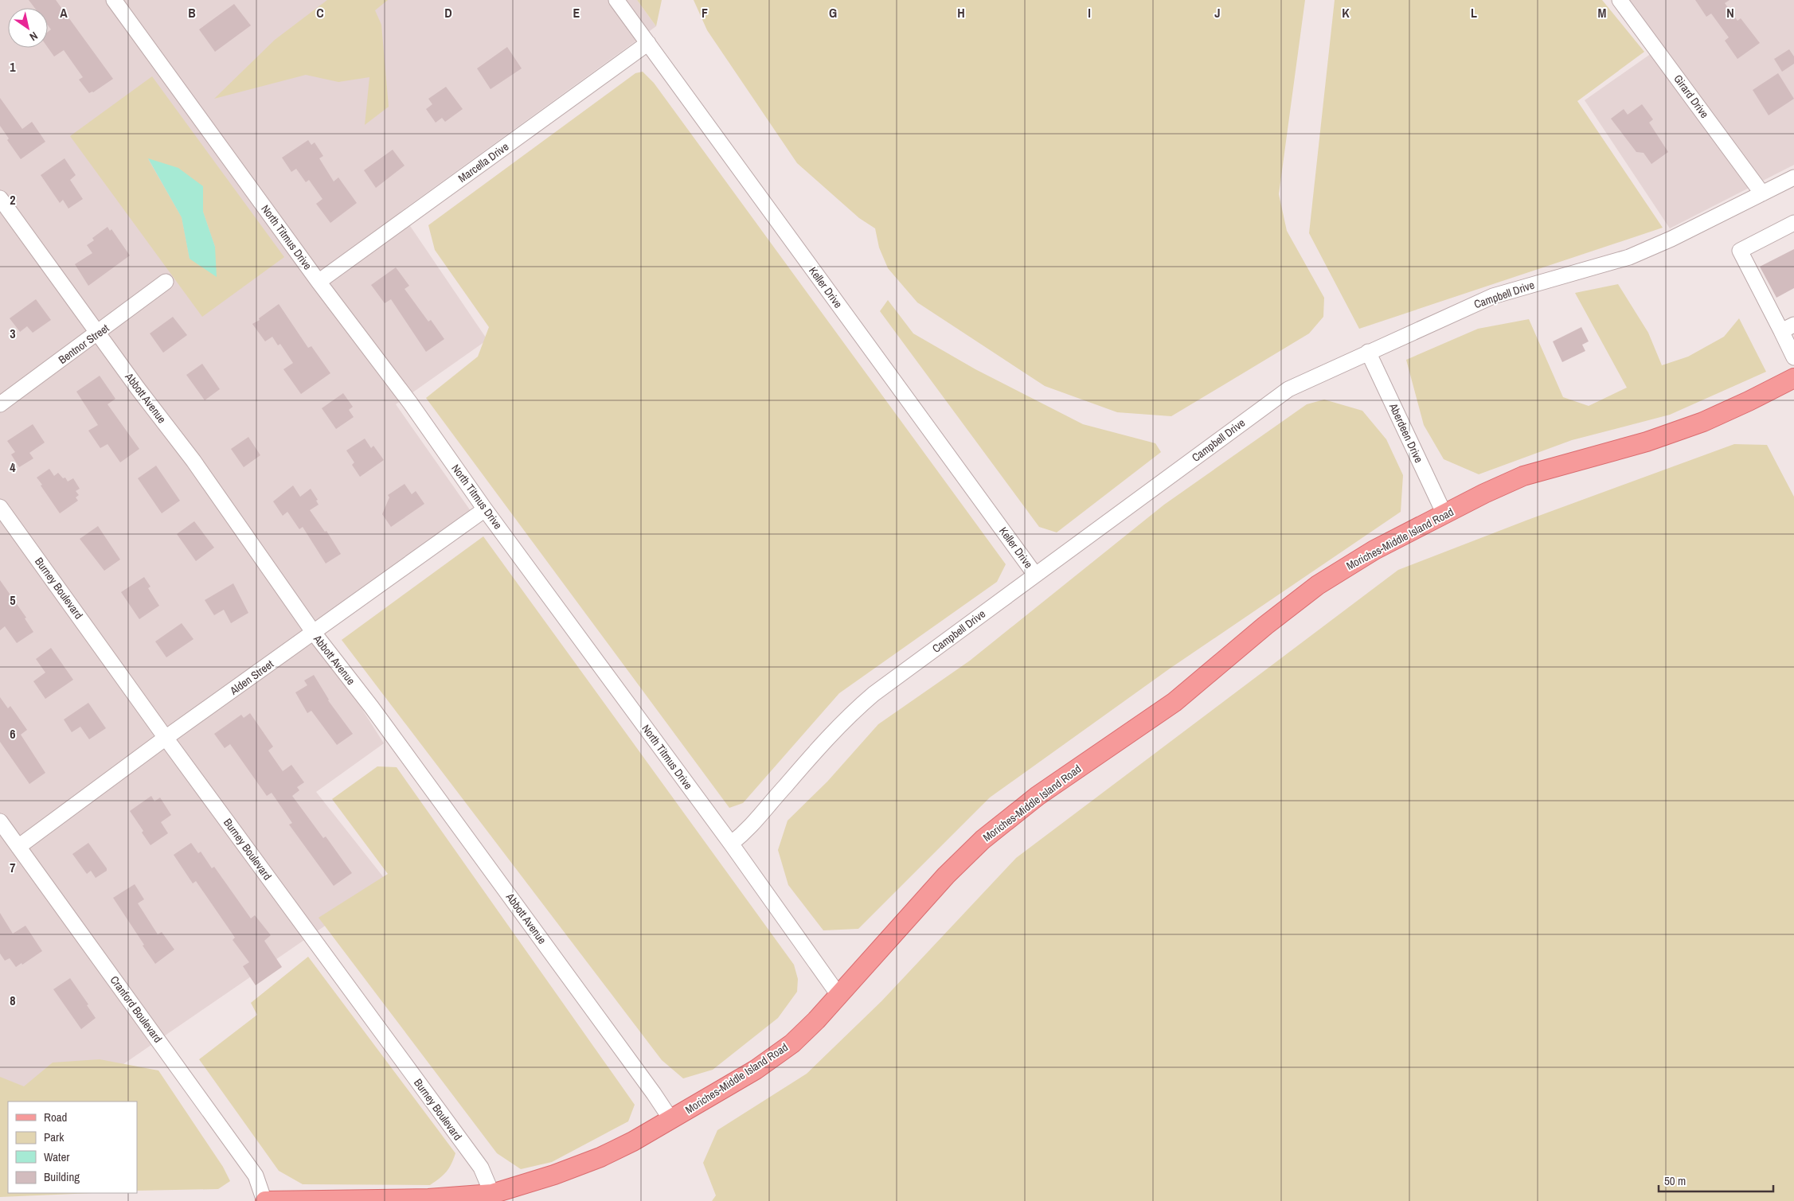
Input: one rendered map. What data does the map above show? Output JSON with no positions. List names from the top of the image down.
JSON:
{
  "streets": {
    "main road": ["Moriches-Middle Island Road"],
    "street": [
      "Girard Drive",
      "Marcella Drive",
      "North Titmus Drive",
      "Keller Drive",
      "Campbell Drive",
      "Bentnor Street",
      "Abbott Avenue",
      "Aberdeen Drive",
      "Burney Boulevard",
      "Alden Street",
      "Cranford Boulevard"
    ]
  },
  "crossings": [
    ["Girard Drive", "Campbell Drive"],
    ["Marcella Drive", "North Titmus Drive"],
    ["Marcella Drive", "Keller Drive"],
    ["North Titmus Drive", "Campbell Drive"],
    ["North Titmus Drive", "Moriches-Middle Island Road"],
    ["North Titmus Drive", "Alden Street"],
    ["Keller Drive", "Campbell Drive"],
    ["Campbell Drive", "Aberdeen Drive"],
    ["Bentnor Street", "Abbott Avenue"],
    ["Abbott Avenue", "Moriches-Middle Island Road"],
    ["Abbott Avenue", "Alden Street"],
    ["Aberdeen Drive", "Moriches-Middle Island Road"],
    ["Moriches-Middle Island Road", "Burney Boulevard"],
    ["Moriches-Middle Island Road", "Cranford Boulevard"],
    ["Burney Boulevard", "Alden Street"],
    ["Alden Street", "Cranford Boulevard"]
  ],
  "legend": [
    "Road",
    "Park",
    "Water",
    "Building"
  ],
  "scale_bar": "50 m",
  "north": "bottom right",
  "grid": {
    "columns": [
      "A",
      "B",
      "C",
      "D",
      "E",
      "F",
      "G",
      "H",
      "I",
      "J",
      "K",
      "L",
      "M",
      "N"
    ],
    "rows": [
      "1",
      "2",
      "3",
      "4",
      "5",
      "6",
      "7",
      "8"
    ]
  }
}
